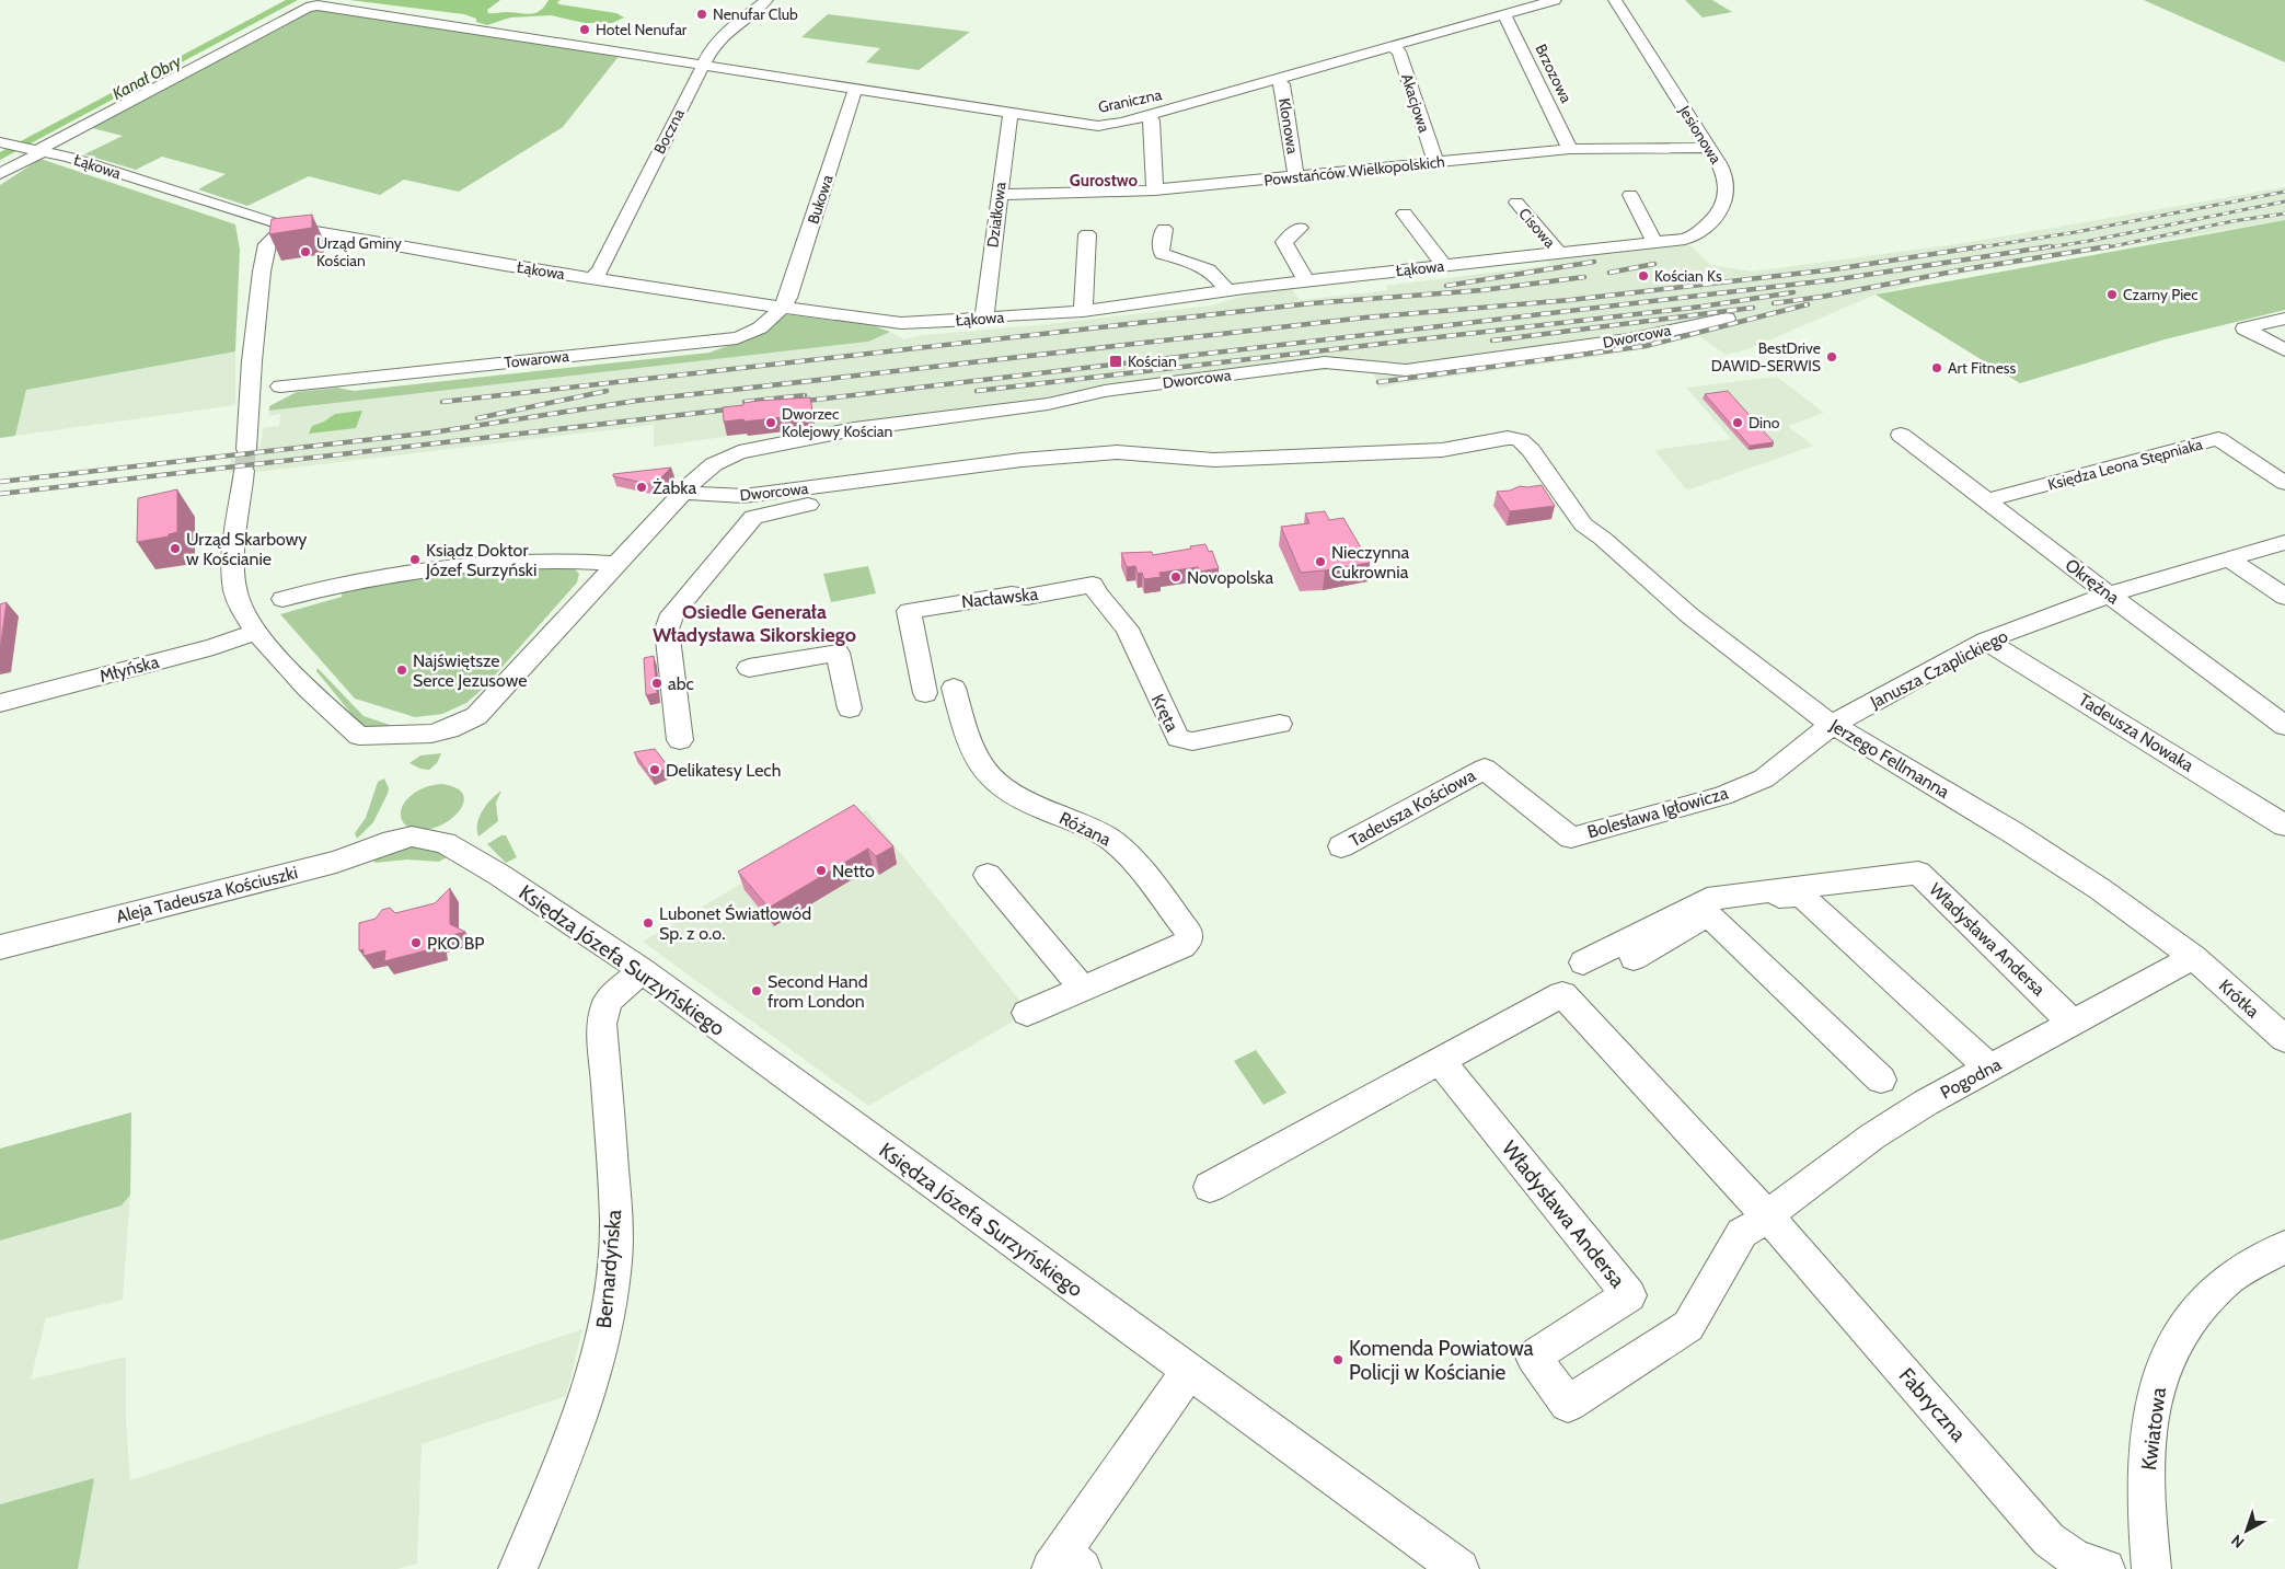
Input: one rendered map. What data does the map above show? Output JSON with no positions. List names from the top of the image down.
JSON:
{
  "streets": {
    "street": [
      "Brzozowa",
      "Graniczna",
      "Akacjowa",
      "Klonowa",
      "Boczna",
      "Jesionowa",
      "Łąkowa",
      "Powstańców Wielkopolskich",
      "Bukowa",
      "Działkowa",
      "Cisowa",
      "Dworcowa",
      "Towarowa",
      "Księdza Leona Stępniaka",
      "Okrężna",
      "Nacławska",
      "Młyńska",
      "Janusza Czaplickiego",
      "Kręta",
      "Tadeusza Nowaka",
      "Jerzego Fellmanna",
      "Tadeusza Kościowa",
      "Bolesława Igłowicza",
      "Różana",
      "Aleja Tadeusza Kościuszki",
      "Władysława Andersa",
      "Księdza Józefa Surzyńskiego",
      "Krótka",
      "Pogodna",
      "Bernardyńska",
      "Fabryczna",
      "Kwiatowa"
    ]
  },
  "crossings": [
    ["Brzozowa", "Graniczna"],
    ["Brzozowa", "Powstańców Wielkopolskich"],
    ["Graniczna", "Akacjowa"],
    ["Graniczna", "Klonowa"],
    ["Graniczna", "Boczna"],
    ["Graniczna", "Łąkowa"],
    ["Graniczna", "Bukowa"],
    ["Graniczna", "Działkowa"],
    ["Akacjowa", "Powstańców Wielkopolskich"],
    ["Klonowa", "Powstańców Wielkopolskich"],
    ["Boczna", "Łąkowa"],
    ["Jesionowa", "Łąkowa"],
    ["Jesionowa", "Powstańców Wielkopolskich"],
    ["Łąkowa", "Bukowa"],
    ["Łąkowa", "Działkowa"],
    ["Łąkowa", "Cisowa"],
    ["Łąkowa", "Towarowa"],
    ["Powstańców Wielkopolskich", "Działkowa"],
    ["Bukowa", "Towarowa"],
    ["Dworcowa", "Młyńska"],
    ["Dworcowa", "Jerzego Fellmanna"],
    ["Księdza Leona Stępniaka", "Okrężna"],
    ["Okrężna", "Janusza Czaplickiego"],
    ["Nacławska", "Kręta"],
    ["Janusza Czaplickiego", "Tadeusza Nowaka"],
    ["Janusza Czaplickiego", "Jerzego Fellmanna"],
    ["Janusza Czaplickiego", "Bolesława Igłowicza"],
    ["Jerzego Fellmanna", "Bolesława Igłowicza"],
    ["Jerzego Fellmanna", "Krótka"],
    ["Jerzego Fellmanna", "Pogodna"],
    ["Tadeusza Kościowa", "Bolesława Igłowicza"],
    ["Aleja Tadeusza Kościuszki", "Księdza Józefa Surzyńskiego"],
    ["Władysława Andersa", "Pogodna"],
    ["Władysława Andersa", "Fabryczna"],
    ["Księdza Józefa Surzyńskiego", "Bernardyńska"],
    ["Krótka", "Pogodna"],
    ["Pogodna", "Fabryczna"]
  ],
  "districts": ["Gurostwo", "Osiedle Generała Władysława Sikorskiego"],
  "water": ["Kanał Obry"],
  "places": {
    "other": [
      "Nenufar Club",
      "Hotel Nenufar",
      "Urząd Gminy Kościan",
      "Kościan Ks",
      "Czarny Piec",
      "BestDrive DAWID-SERWIS",
      "Art Fitness",
      "Dworzec Kolejowy Kościan",
      "Dino",
      "Żabka",
      "Urząd Skarbowy w Kościanie",
      "Ksiądz Doktor Józef Surzyński",
      "Nieczynna Cukrownia",
      "Novopolska",
      "Najświętsze Serce Jezusowe",
      "abc",
      "Delikatesy Lech",
      "Netto",
      "Lubonet Światłowód Sp. z o.o.",
      "PKO BP",
      "Second Hand from London",
      "Komenda Powiatowa Policji w Kościanie"
    ],
    "transit": ["Kościan"]
  },
  "north": "bottom left"
}
